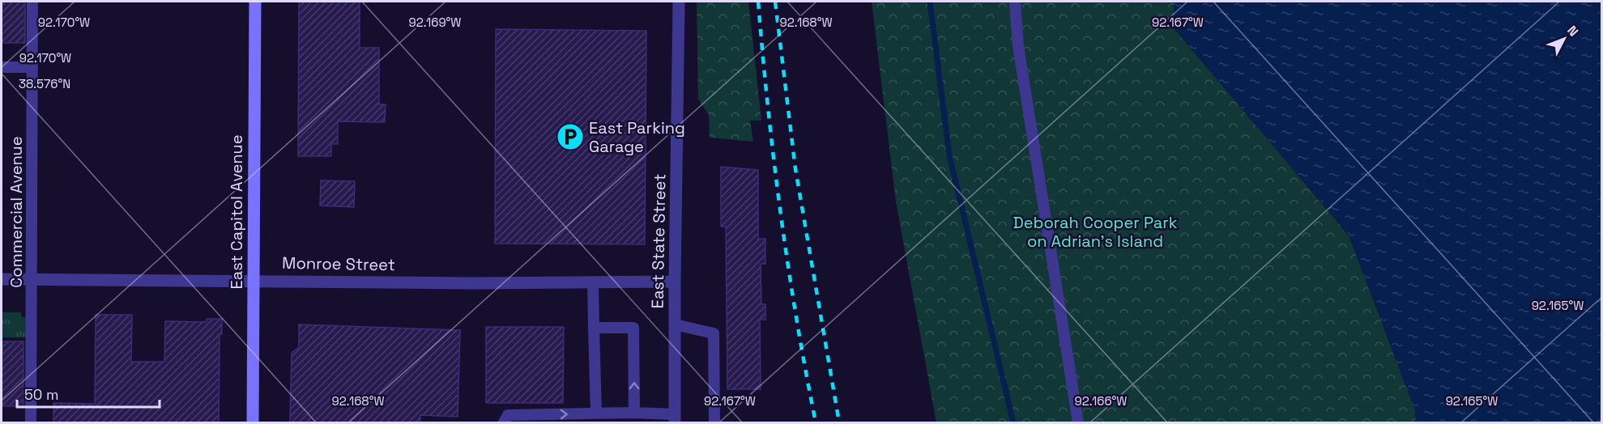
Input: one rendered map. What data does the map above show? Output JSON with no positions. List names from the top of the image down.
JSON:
{
  "streets": {
    "street": ["East Capitol Avenue", "East State Street", "Monroe Street"],
    "lane": ["Commercial Avenue"]
  },
  "crossings": [
    ["Commercial Avenue", "Monroe Street"],
    ["East Capitol Avenue", "Monroe Street"],
    ["East State Street", "Monroe Street"]
  ],
  "parks": ["Deborah Cooper Park on Adrian's Island"],
  "places": {
    "parking": ["East Parking Garage"]
  },
  "scale_bar": "50 m",
  "north": "top right",
  "coordinates": [
    "92.169°W",
    "92.168°W",
    "92.170°W",
    "92.167°W",
    "38.576°N",
    "92.165°W",
    "92.166°W"
  ]
}
